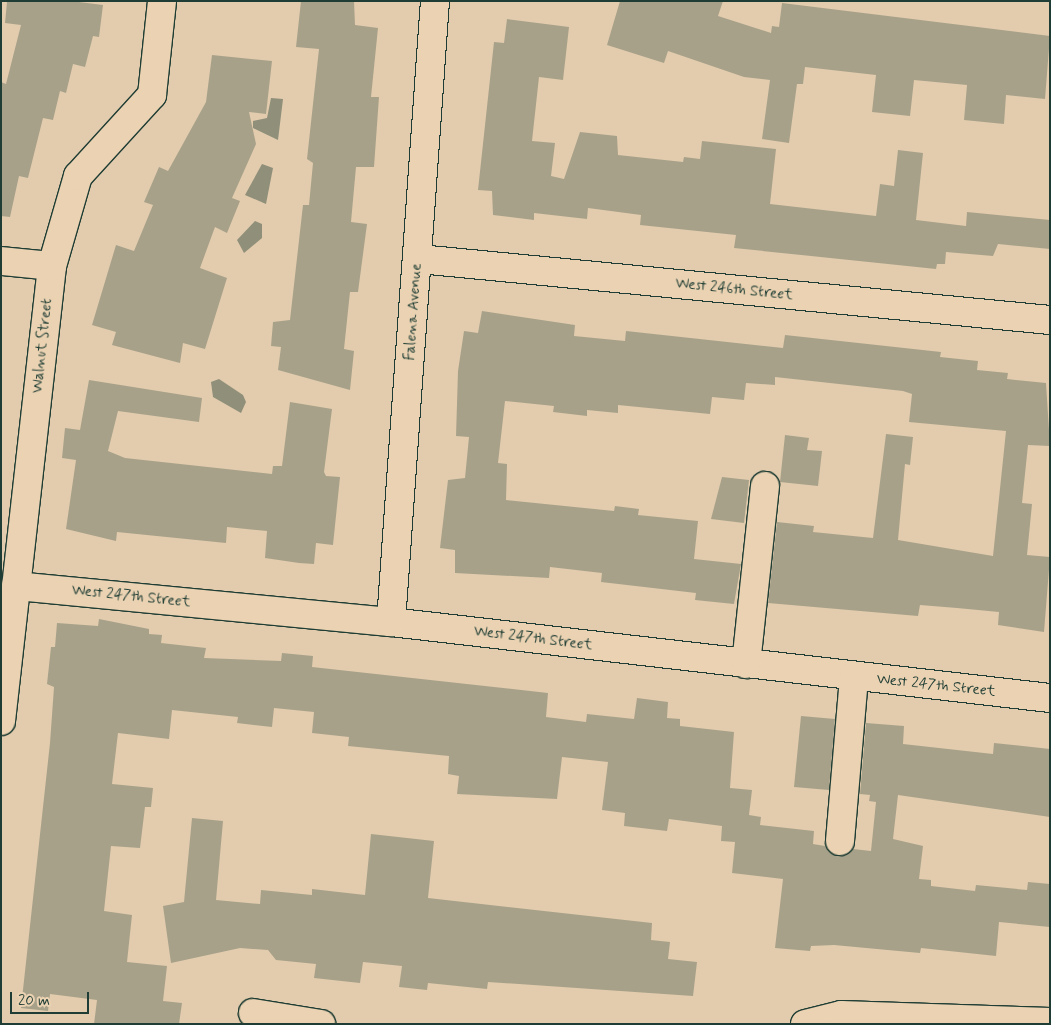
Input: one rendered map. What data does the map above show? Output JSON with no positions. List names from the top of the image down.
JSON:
{
  "streets": {
    "street": [
      "West 246th Street",
      "Falena Avenue",
      "Walnut Street",
      "West 247th Street"
    ]
  },
  "crossings": [
    ["West 246th Street", "Falena Avenue"],
    ["Falena Avenue", "West 247th Street"],
    ["Walnut Street", "West 247th Street"]
  ],
  "scale_bar": "20 m"
}
